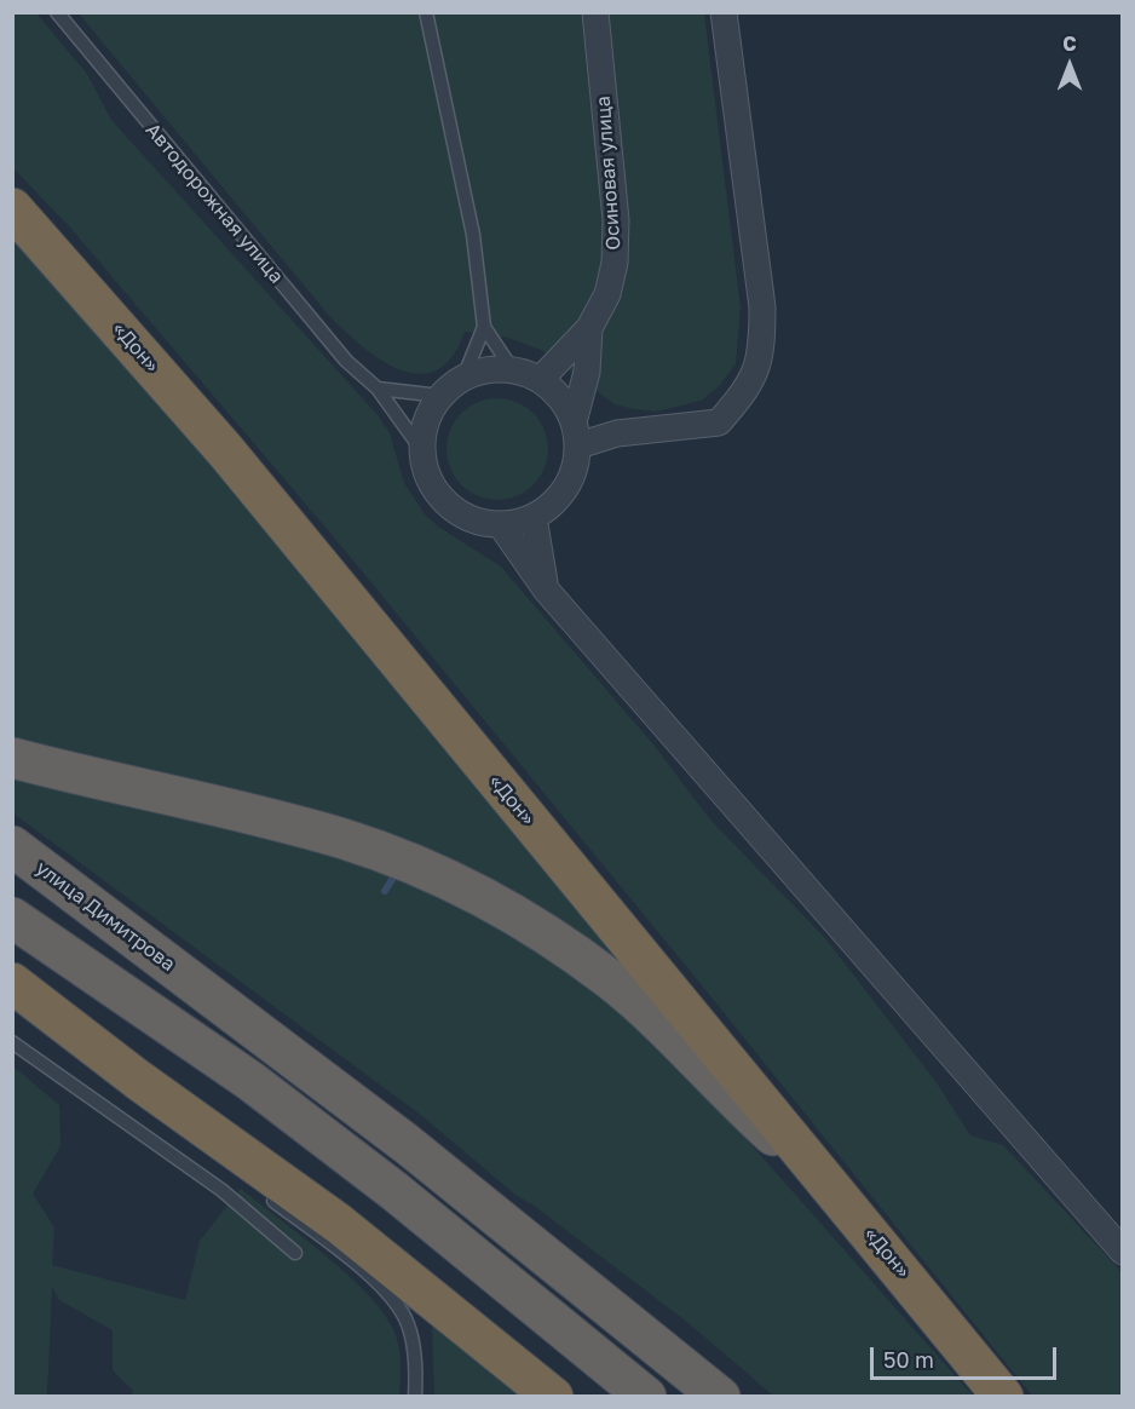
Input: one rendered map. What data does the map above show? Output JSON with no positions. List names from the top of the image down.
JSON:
{
  "streets": {
    "highway": ["«Дон»", "улица Димитрова"],
    "street": ["Осиновая улица"],
    "lane": ["Автодорожная улица"]
  },
  "scale_bar": "50 m",
  "north": "top"
}
